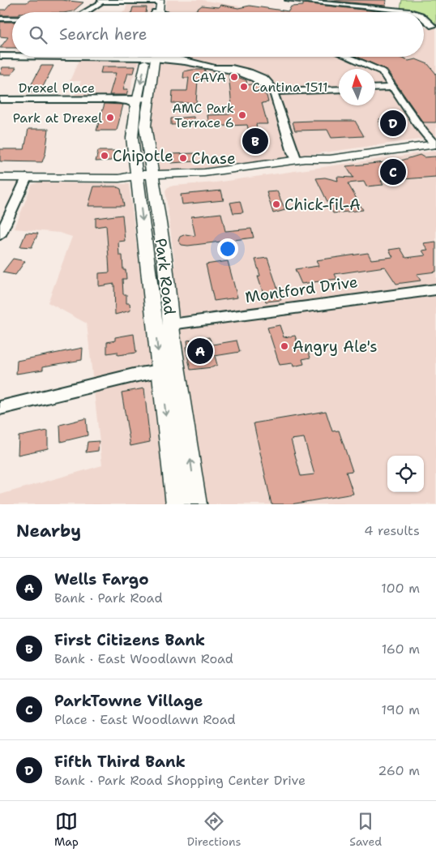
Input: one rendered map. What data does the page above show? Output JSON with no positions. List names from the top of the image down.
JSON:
{
  "streets": {
    "main road": ["Park Road"],
    "street": ["Drexel Place", "Montford Drive"]
  },
  "crossings": [
    ["Drexel Place", "Park Road"],
    ["Park Road", "Montford Drive"]
  ],
  "places": [
    "CAVA",
    "Cantina 1511",
    "AMC Park Terrace 6",
    "Park at Drexel",
    "Chipotle",
    "Chase",
    "Chick-fil-A",
    "Angry Ale's"
  ],
  "north": "top",
  "page": {
    "search": "Search here",
    "pins": [
      "D",
      "B",
      "C",
      "A"
    ],
    "heading": ["Nearby", "4 results"],
    "list": [
      {
        "mark": "A",
        "name": "Wells Fargo",
        "note": "Bank · Park Road",
        "value": "100 m"
      },
      {
        "mark": "B",
        "name": "First Citizens Bank",
        "note": "Bank · East Woodlawn Road",
        "value": "160 m"
      },
      {
        "mark": "C",
        "name": "ParkTowne Village",
        "note": "Place · East Woodlawn Road",
        "value": "190 m"
      },
      {
        "mark": "D",
        "name": "Fifth Third Bank",
        "note": "Bank · Park Road Shopping Center Drive",
        "value": "260 m"
      }
    ],
    "nav": ["Map", "Directions", "Saved"]
  }
}
